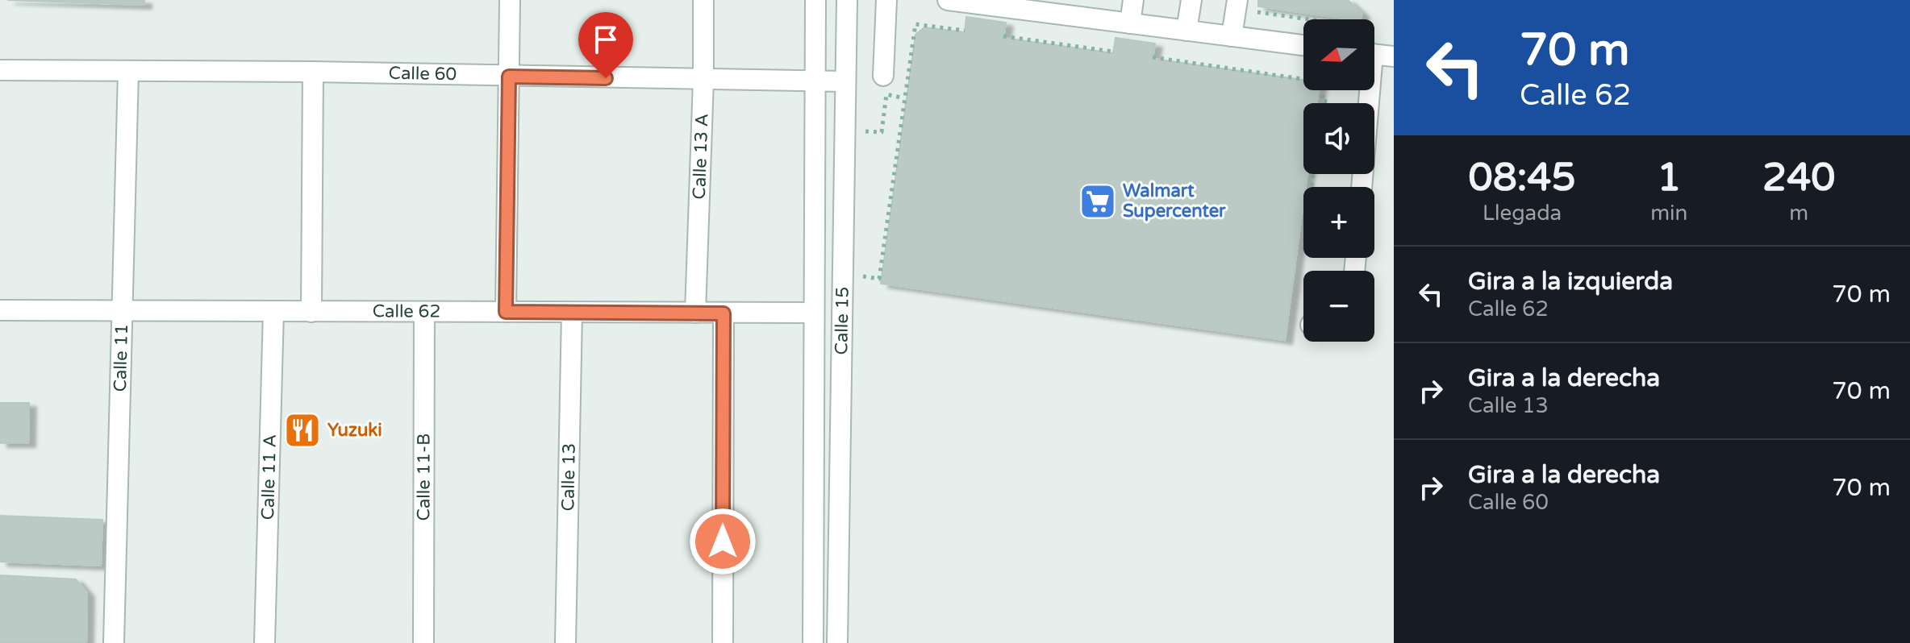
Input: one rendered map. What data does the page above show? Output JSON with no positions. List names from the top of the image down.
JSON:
{
  "streets": {
    "street": [
      "Calle 60",
      "Calle 13 A",
      "Calle 62",
      "Calle 15",
      "Calle 11",
      "Calle 11 A",
      "Calle 11-B",
      "Calle 13"
    ]
  },
  "crossings": [
    ["Calle 60", "Calle 13 A"],
    ["Calle 60", "Calle 15"],
    ["Calle 60", "Calle 11"],
    ["Calle 13 A", "Calle 62"],
    ["Calle 62", "Calle 15"],
    ["Calle 62", "Calle 11"],
    ["Calle 62", "Calle 11 A"],
    ["Calle 62", "Calle 11-B"],
    ["Calle 62", "Calle 13"]
  ],
  "places": {
    "supermarket": ["Walmart Supercenter"],
    "restaurant": ["Yuzuki"]
  },
  "north": "left",
  "page": {
    "turn": ["70 m", "Calle 62"],
    "map_buttons": ["+", "−"],
    "eta": [
      "08:45",
      "Llegada",
      "1",
      "min",
      "240",
      "m"
    ],
    "list": [
      {
        "name": "Gira a la izquierda",
        "note": "Calle 62",
        "value": "70 m"
      },
      {
        "name": "Gira a la derecha",
        "note": "Calle 13",
        "value": "70 m"
      },
      {
        "name": "Gira a la derecha",
        "note": "Calle 60",
        "value": "70 m"
      }
    ]
  }
}
